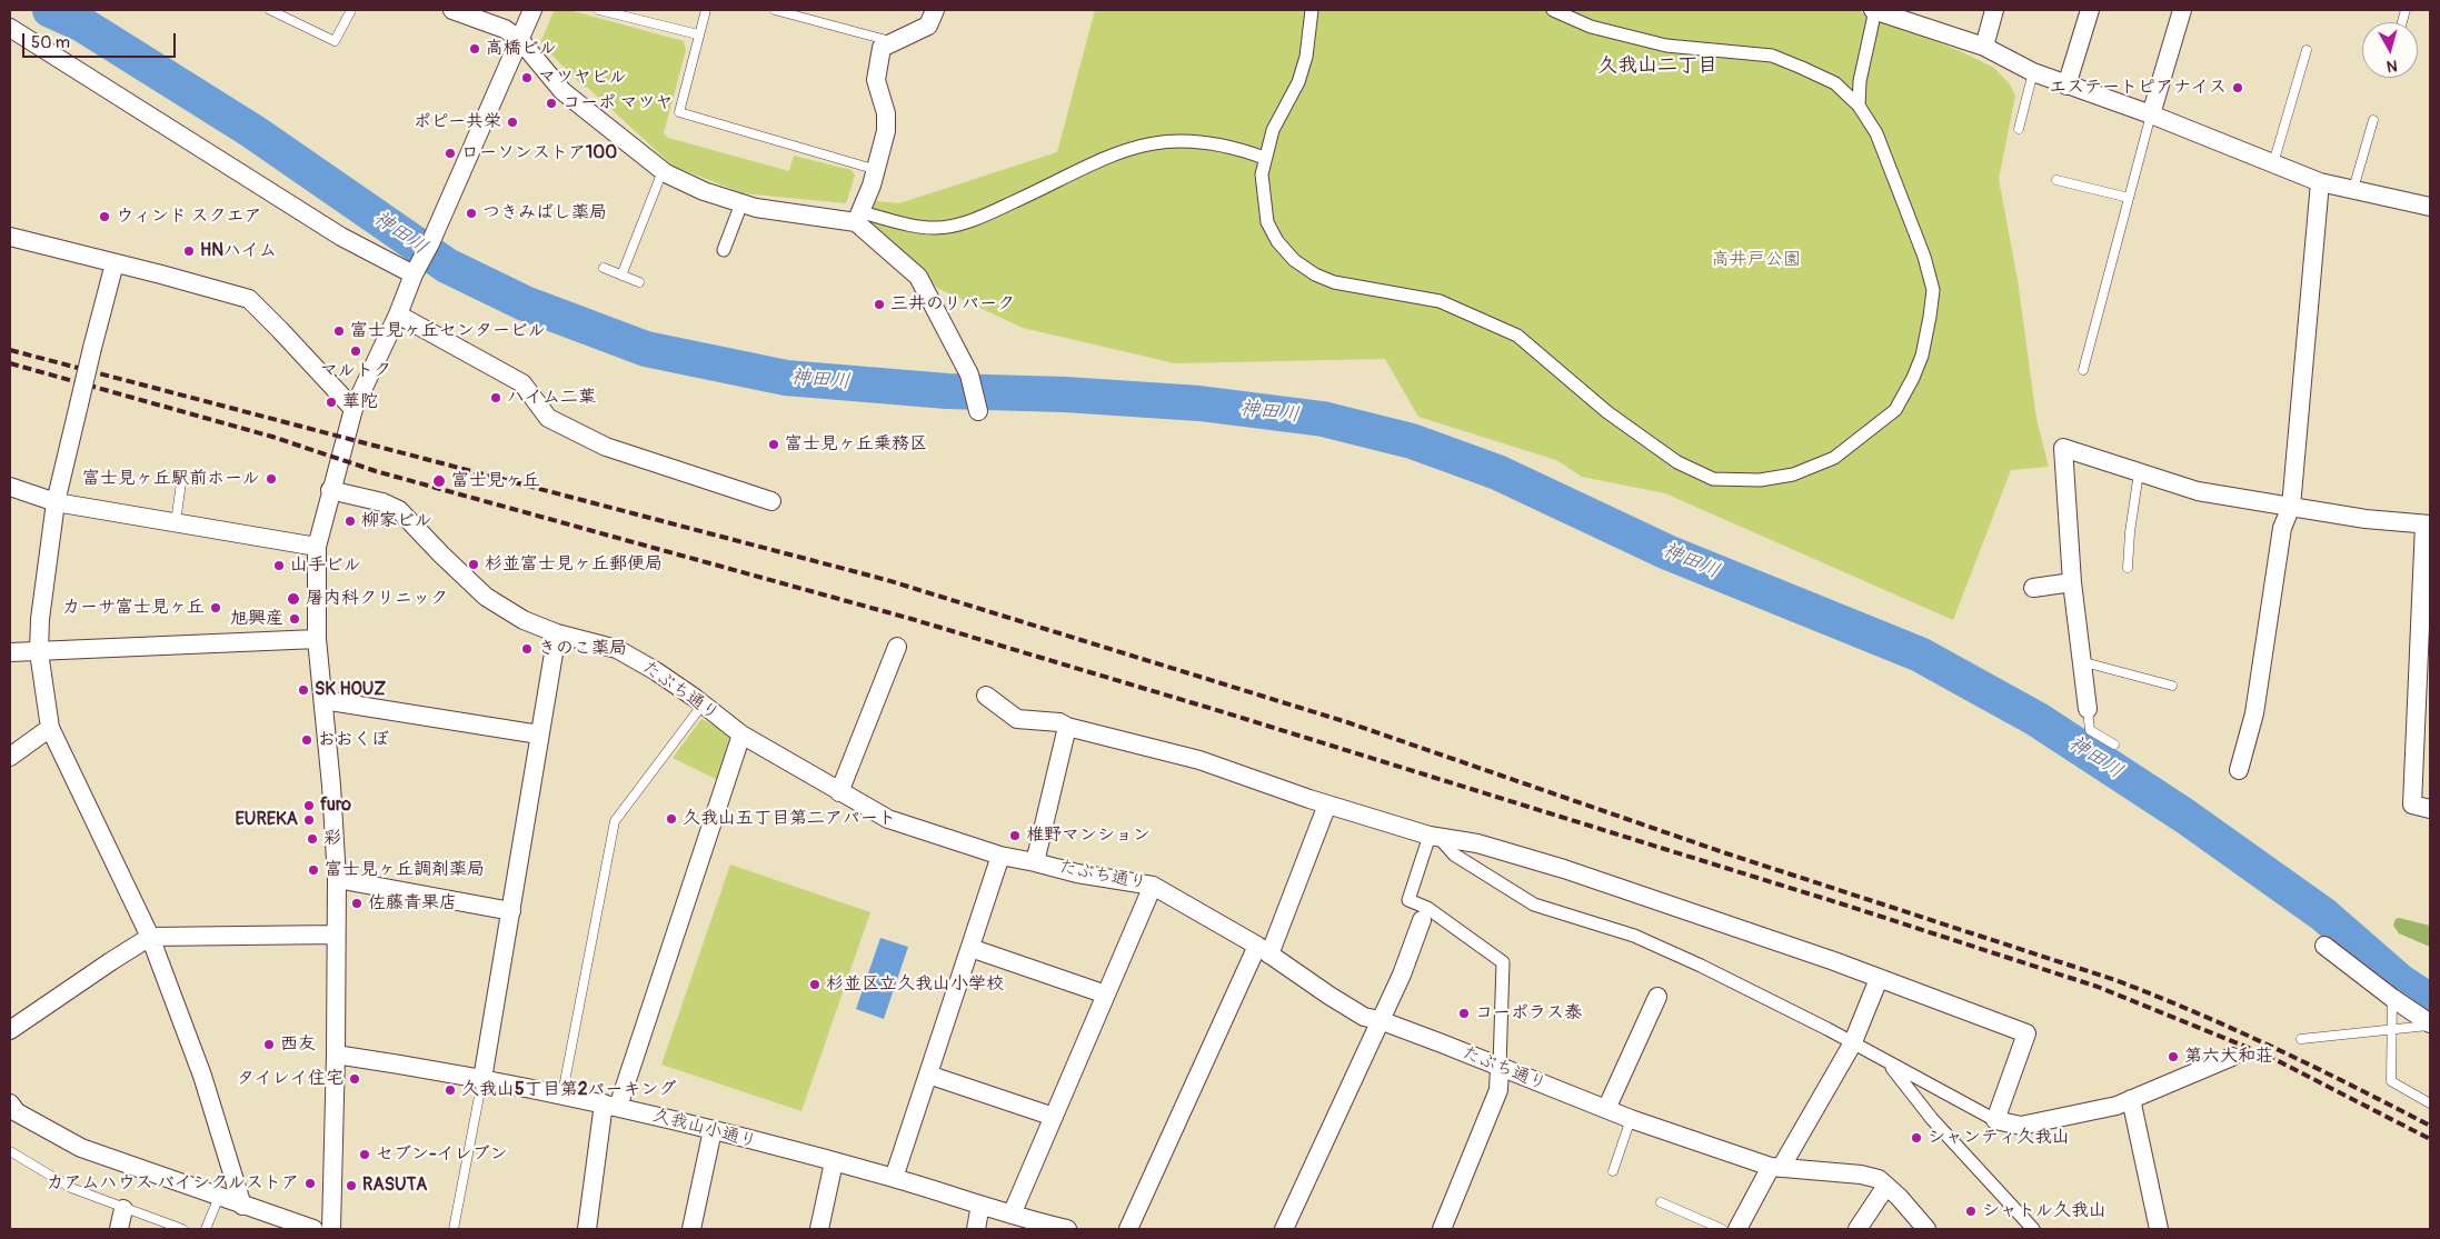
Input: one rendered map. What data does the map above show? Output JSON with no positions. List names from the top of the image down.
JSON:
{
  "streets": {
    "street": ["たぶち通り", "久我山小通り"]
  },
  "districts": ["久我山二丁目"],
  "water": ["神田川"],
  "parks": ["高井戸公園"],
  "places": [
    "高橋ビル",
    "マツヤビル",
    "エステートピアナイス",
    "コーポ マツヤ",
    "ポピー共栄",
    "ローソンストア100",
    "つきみばし薬局",
    "ウィンド スクエア",
    "HNハイム",
    "三井のリパーク",
    "富士見ヶ丘センタービル",
    "マルトク",
    "ハイム二葉",
    "華陀",
    "富士見ヶ丘乗務区",
    "富士見ヶ丘駅前ホール",
    "富士見ヶ丘",
    "柳家ビル",
    "杉並富士見ヶ丘郵便局",
    "山手ビル",
    "屠内科クリニック",
    "カーサ富士見ヶ丘",
    "旭興産",
    "きのこ薬局",
    "SK HOUZ",
    "おおくぼ",
    "furo",
    "久我山五丁目第二アパート",
    "EUREKA",
    "椎野マンション",
    "彩",
    "富士見ヶ丘調剤薬局",
    "佐藤青果店",
    "杉並区立久我山小学校",
    "コーポラス泰",
    "西友",
    "第六大和荘",
    "タイレイ住宅",
    "久我山5丁目第2パーキング",
    "シャンティ久我山",
    "セブン-イレブン",
    "カアムハウス バイシクルストア",
    "RASUTA",
    "シャトル久我山"
  ],
  "scale_bar": "50 m",
  "north": "bottom"
}
